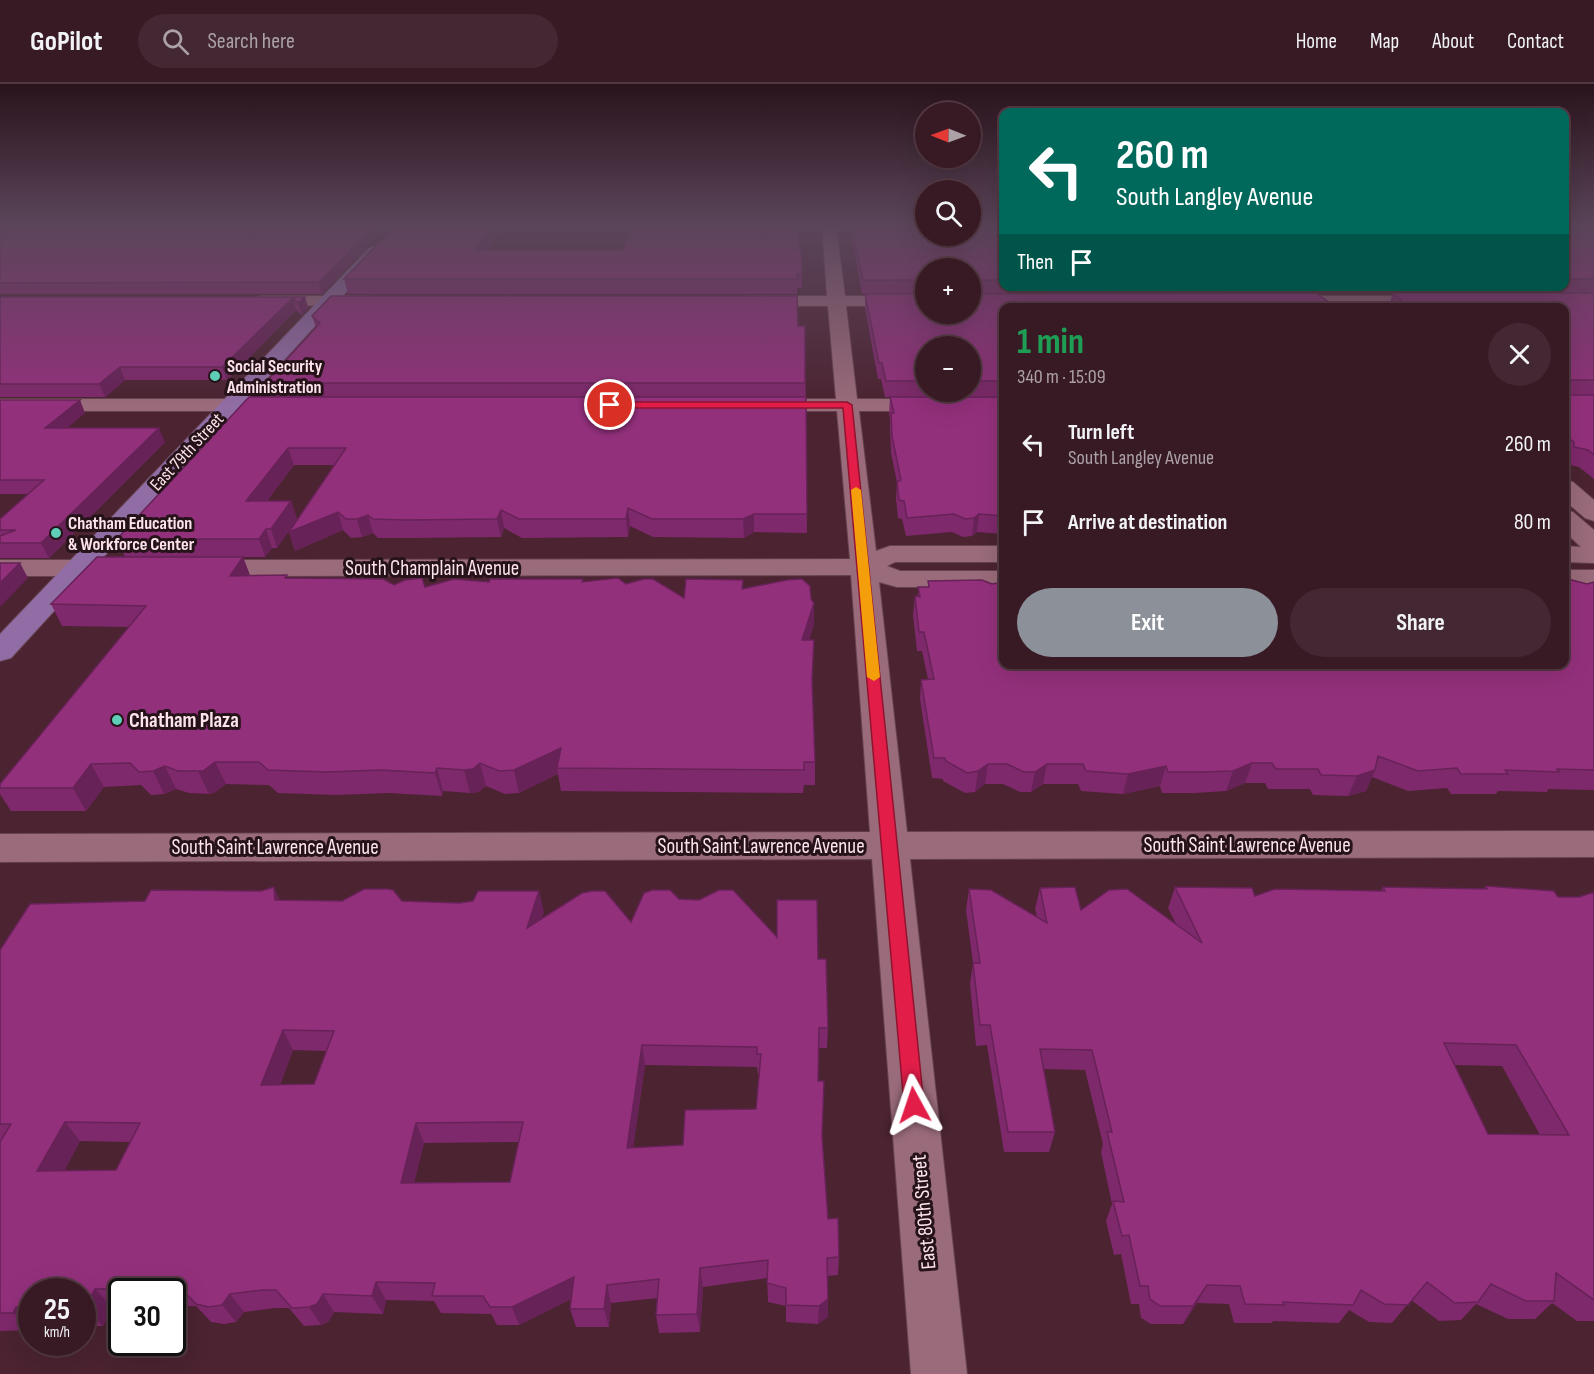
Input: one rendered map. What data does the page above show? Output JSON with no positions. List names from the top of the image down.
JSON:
{
  "streets": {
    "main road": ["East 79th Street"],
    "street": ["South Champlain Avenue", "South Saint Lawrence Avenue", "East 80th Street"]
  },
  "crossings": [
    ["South Champlain Avenue", "East 80th Street"],
    ["South Saint Lawrence Avenue", "East 80th Street"]
  ],
  "places": ["Social Security Administration", "Chatham Education & Workforce Center", "Chatham Plaza"],
  "north": "left",
  "page": {
    "header": "GoPilot",
    "search": "Search here",
    "nav": [
      "Home",
      "Map",
      "About",
      "Contact"
    ],
    "map_buttons": ["+", "−"],
    "turn": ["260 m", "South Langley Avenue"],
    "then": "Then",
    "heading": ["1 min", "340 m · 15:09"],
    "list": [
      {
        "name": "Turn left",
        "note": "South Langley Avenue",
        "value": "260 m"
      },
      {
        "name": "Arrive at destination",
        "value": "80 m"
      }
    ],
    "buttons": ["Exit", "Share"],
    "speed": "25 km/h",
    "limit": "30"
  }
}
